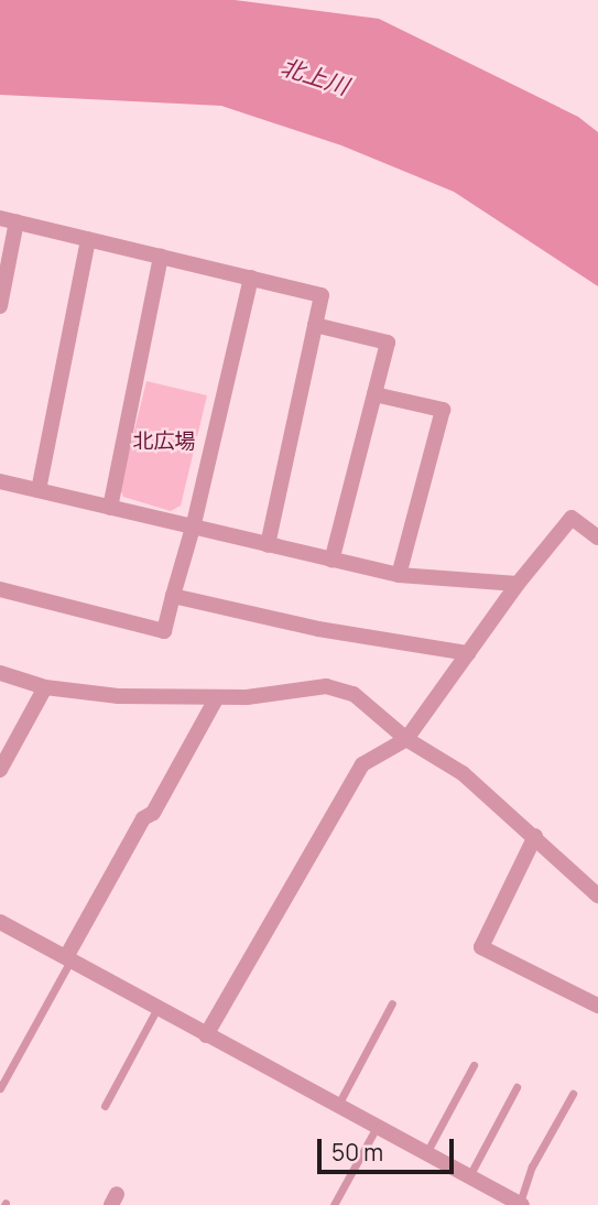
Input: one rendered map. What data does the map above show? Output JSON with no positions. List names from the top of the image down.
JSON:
{
  "water": ["北上川"],
  "parks": ["北広場"],
  "scale_bar": "50 m"
}
